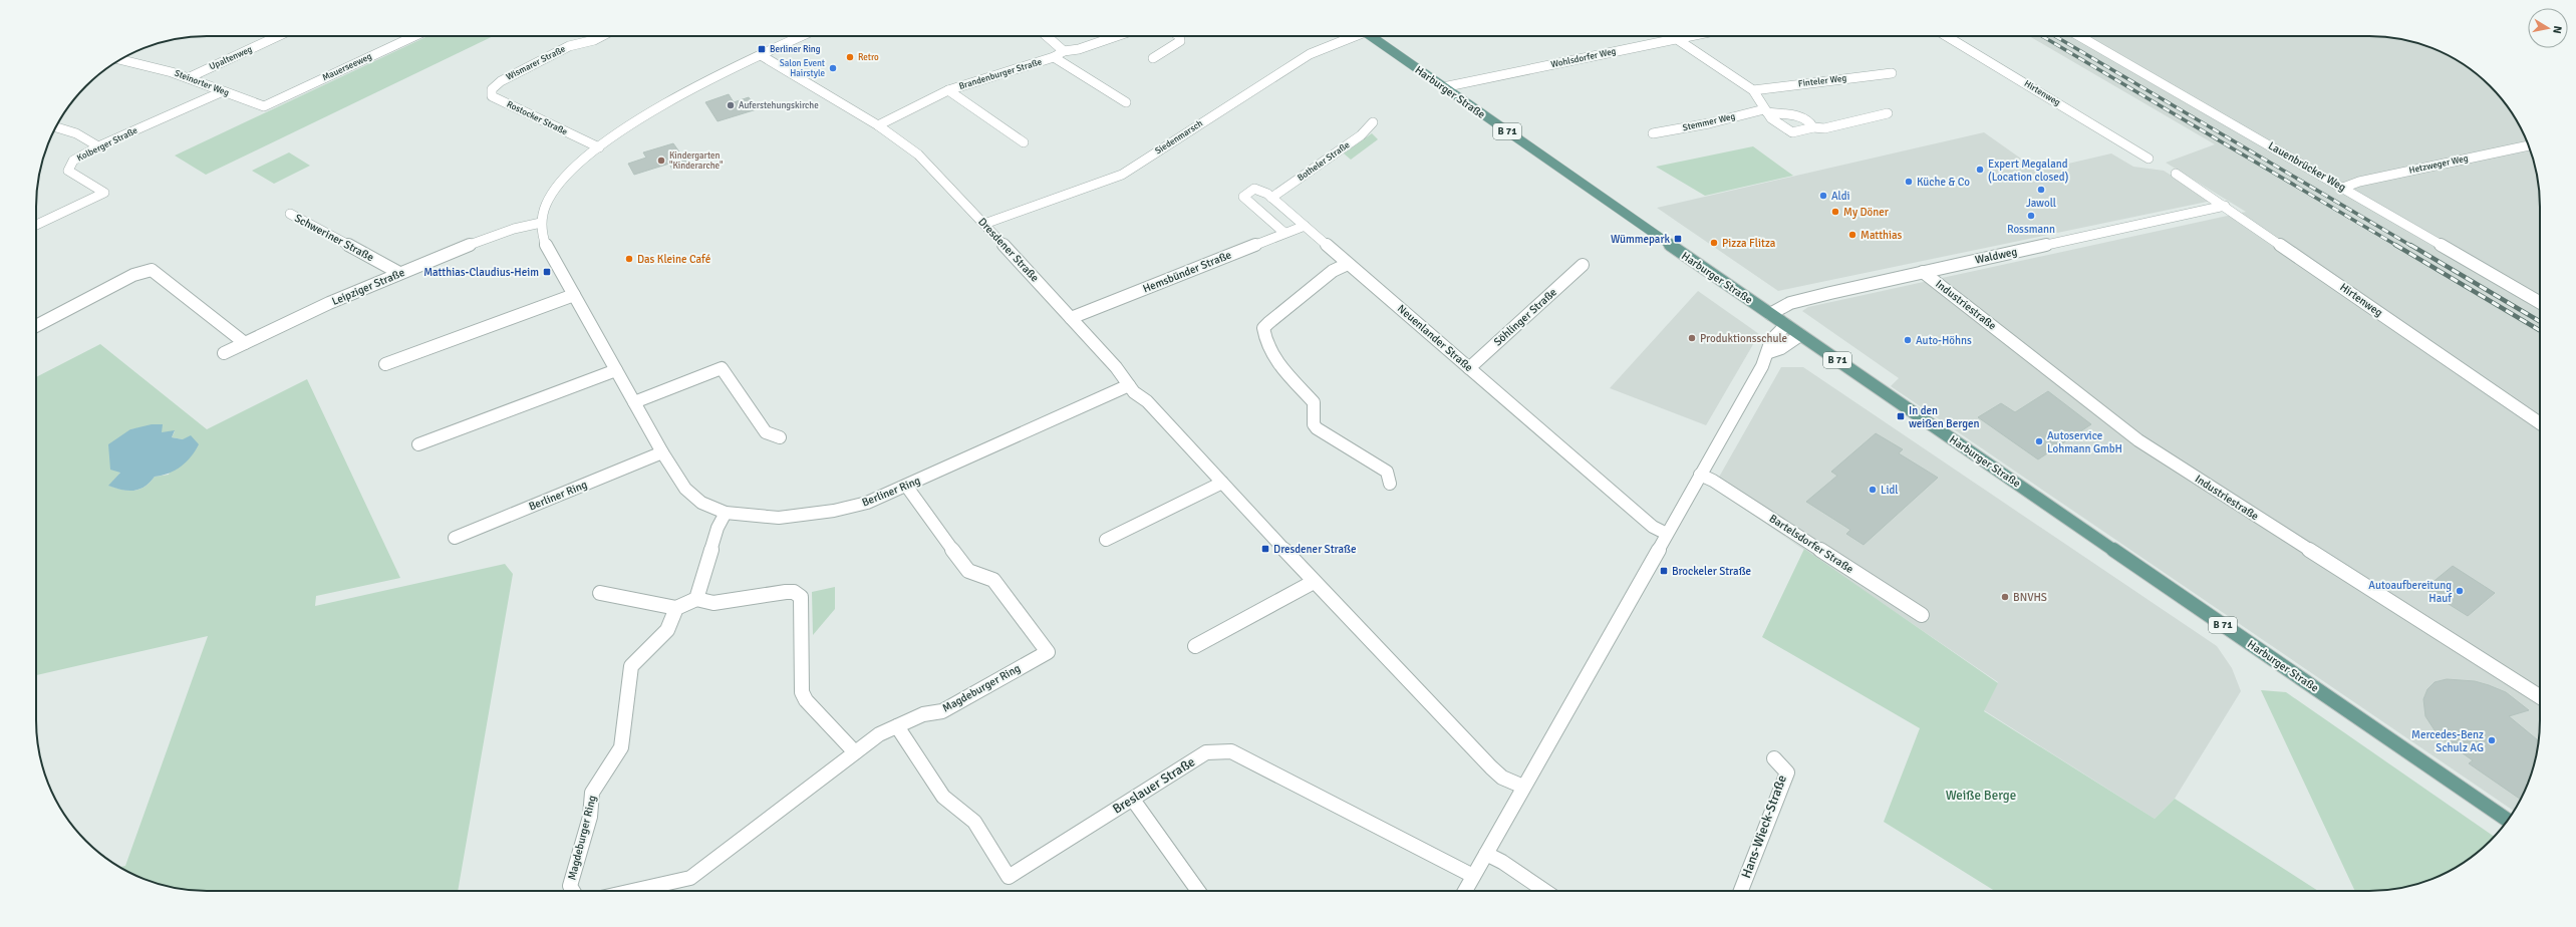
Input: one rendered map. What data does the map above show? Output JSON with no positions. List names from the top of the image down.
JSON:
{
  "streets": {
    "main road": ["Harburger Straße", "B 71"],
    "street": [
      "Upaltenweg",
      "Wohlsdorfer Weg",
      "Wismarer Straße",
      "Mauerseeweg",
      "Brandenburger Straße",
      "Finteler Weg",
      "Steinorter Weg",
      "Hirtenweg",
      "Rostocker Straße",
      "Stemmer Weg",
      "Siedenmarsch",
      "Kolberger Straße",
      "Botheler Straße",
      "Hetzweger Weg",
      "Lauenbrücker Weg",
      "Schweriner Straße",
      "Dresdener Straße",
      "Waldweg",
      "Hemsbünder Straße",
      "Leipziger Straße",
      "Industriestraße",
      "Söhlinger Straße",
      "Neuenlander Straße",
      "Berliner Ring",
      "Bartelsdorfer Straße",
      "Magdeburger Ring",
      "Breslauer Straße",
      "Hans-Wieck-Straße"
    ]
  },
  "crossings": [
    ["Upaltenweg", "Steinorter Weg"],
    ["Wohlsdorfer Weg", "Harburger Straße"],
    ["Wismarer Straße", "Rostocker Straße"],
    ["Mauerseeweg", "Steinorter Weg"],
    ["Brandenburger Straße", "Dresdener Straße"],
    ["Steinorter Weg", "Kolberger Straße"],
    ["Harburger Straße", "Waldweg"],
    ["Hirtenweg", "Waldweg"],
    ["Rostocker Straße", "Berliner Ring"],
    ["Siedenmarsch", "Dresdener Straße"],
    ["Botheler Straße", "Neuenlander Straße"],
    ["Hetzweger Weg", "Lauenbrücker Weg"],
    ["Schweriner Straße", "Leipziger Straße"],
    ["Dresdener Straße", "Hemsbünder Straße"],
    ["Dresdener Straße", "Berliner Ring"],
    ["Waldweg", "Industriestraße"],
    ["Hemsbünder Straße", "Neuenlander Straße"],
    ["Leipziger Straße", "Berliner Ring"],
    ["Söhlinger Straße", "Neuenlander Straße"],
    ["Berliner Ring", "Magdeburger Ring"],
    ["Magdeburger Ring", "Breslauer Straße"]
  ],
  "parks": ["Weiße Berge"],
  "places": {
    "transit": [
      "Berliner Ring",
      "Wümmepark",
      "Matthias-Claudius-Heim",
      "In den weißen Bergen",
      "Dresdener Straße",
      "Brockeler Straße"
    ],
    "other": [
      "Retro",
      "Salon Event Hairstyle",
      "Auferstehungskirche",
      "Kindergarten \"Kinderarche\"",
      "Expert Megaland (Location closed)",
      "Küche & Co",
      "Jawoll",
      "Aldi",
      "My Döner",
      "Rossmann",
      "Matthias",
      "Pizza Flitza",
      "Das Kleine Café",
      "Produktionsschule",
      "Auto-Höhns",
      "Autoservice Lohmann GmbH",
      "Lidl",
      "Autoaufbereitung Hauf",
      "BNVHS",
      "Mercedes-Benz Schulz AG"
    ]
  },
  "north": "right"
}
